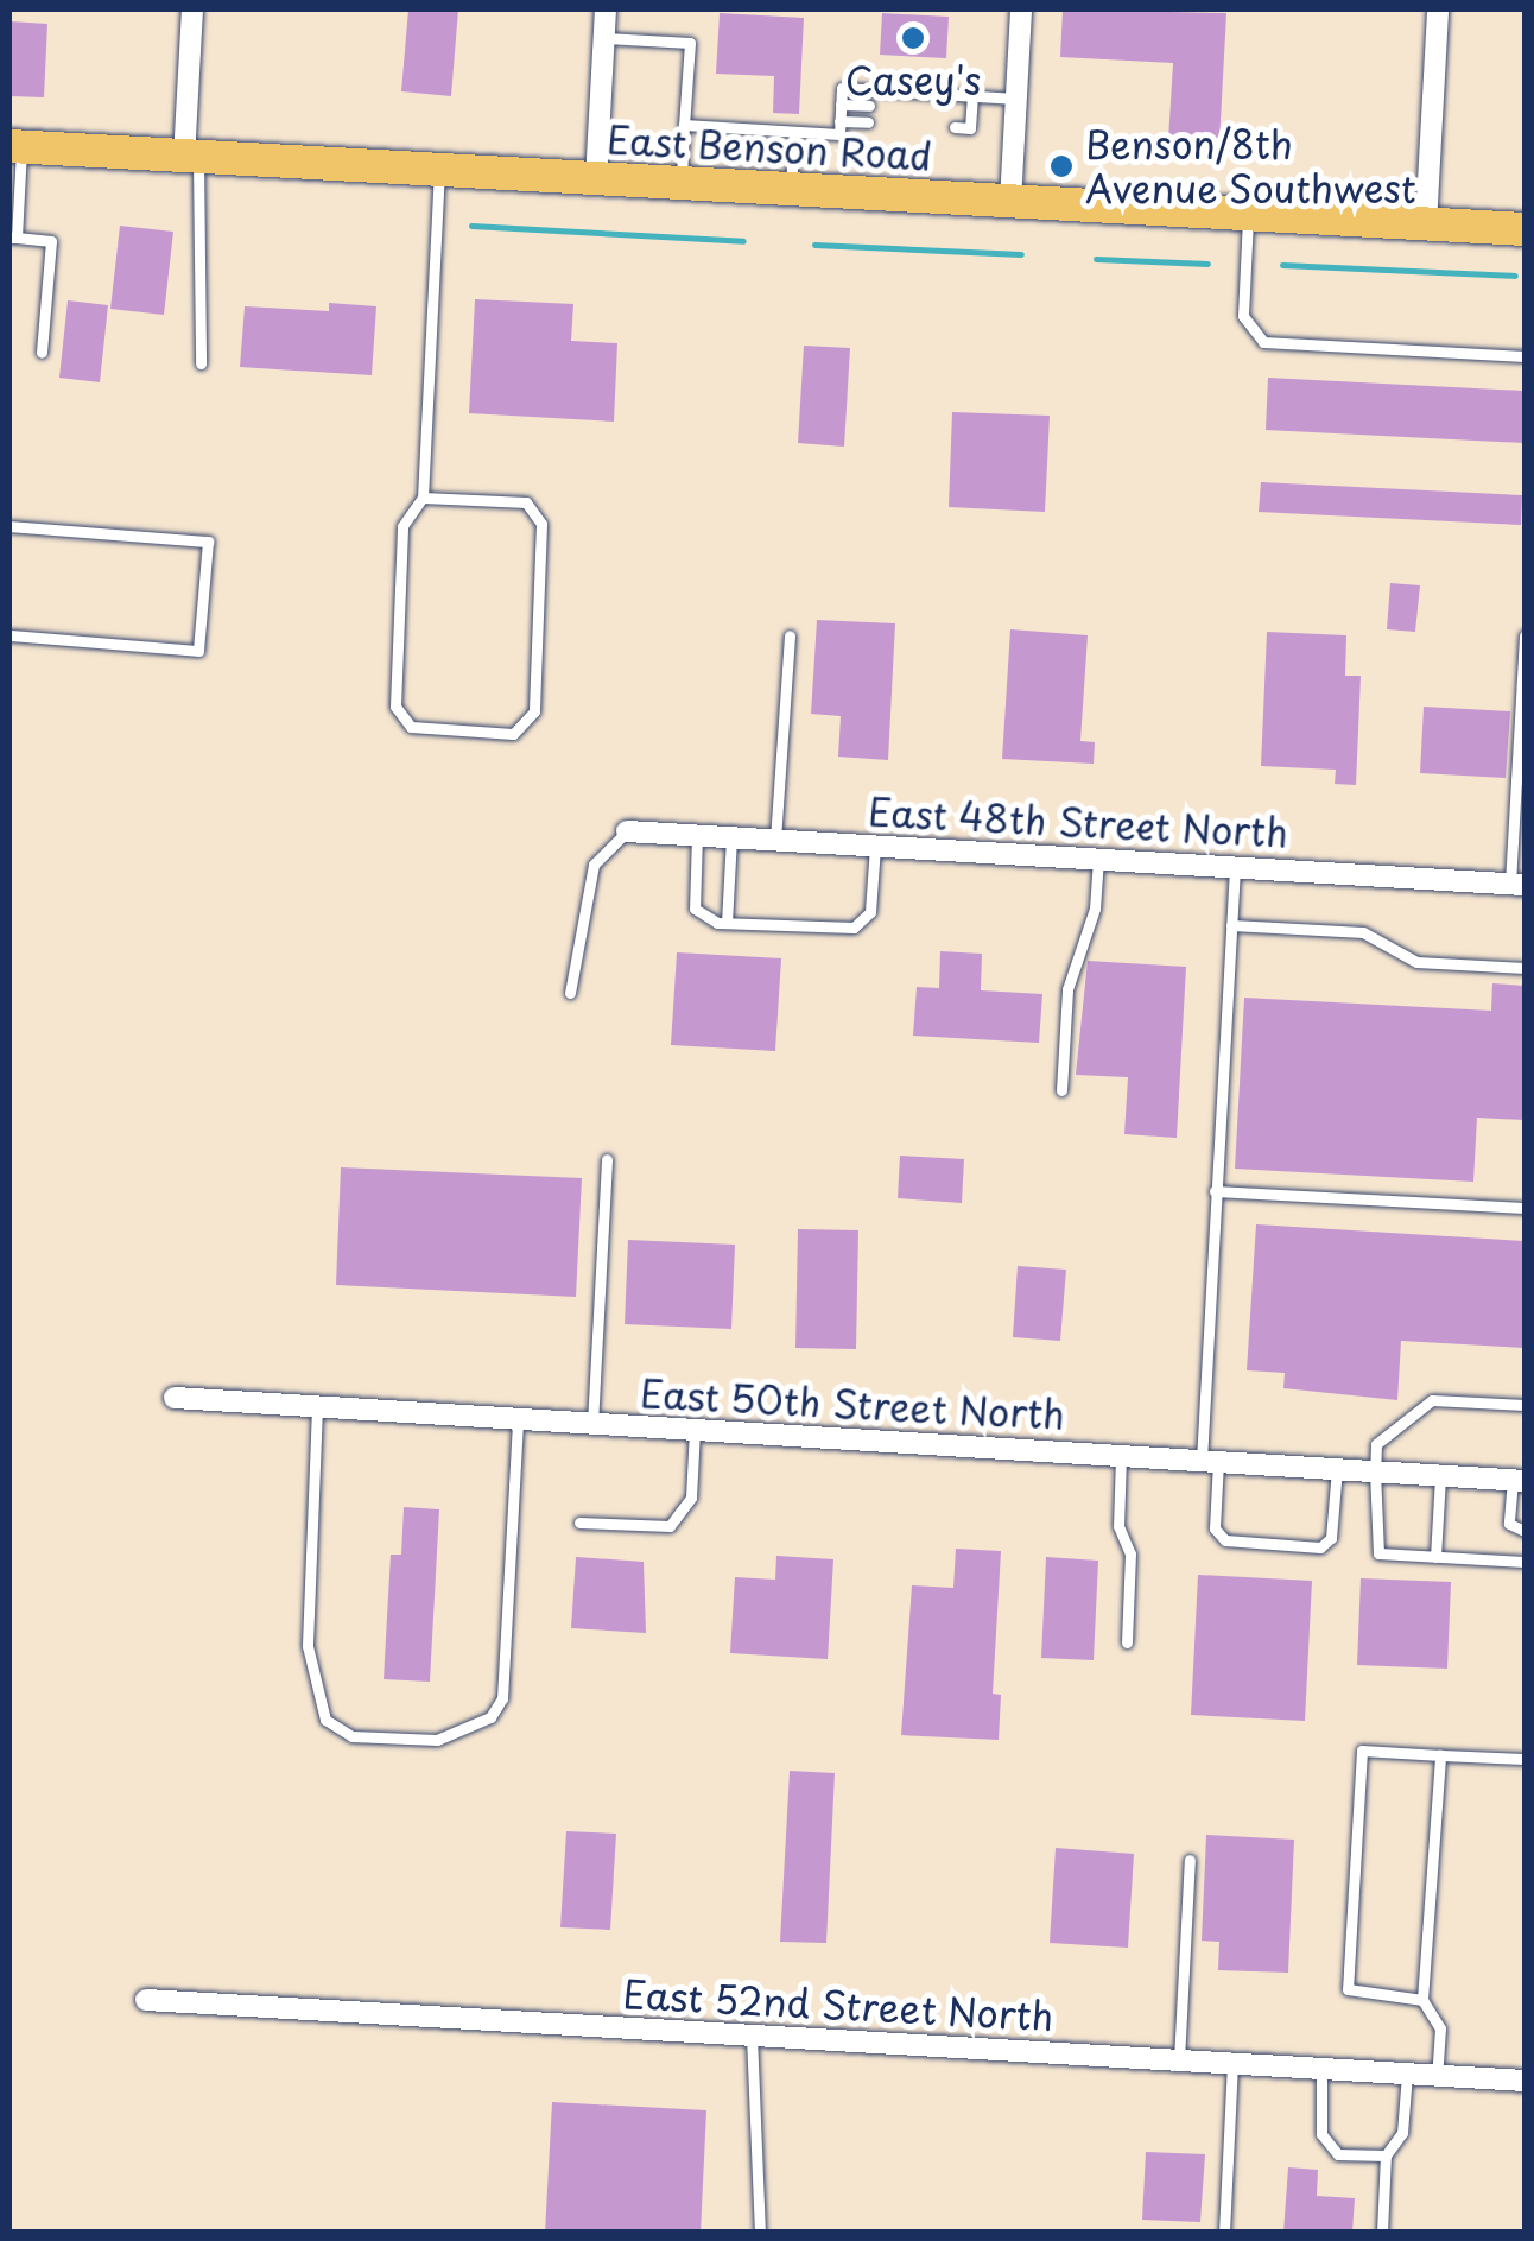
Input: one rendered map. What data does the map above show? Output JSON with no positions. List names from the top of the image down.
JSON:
{
  "streets": {
    "main road": ["East Benson Road"],
    "street": ["East 48th Street North", "East 50th Street North", "East 52nd Street North"]
  },
  "places": ["Casey's", "Benson/8th Avenue Southwest"]
}
